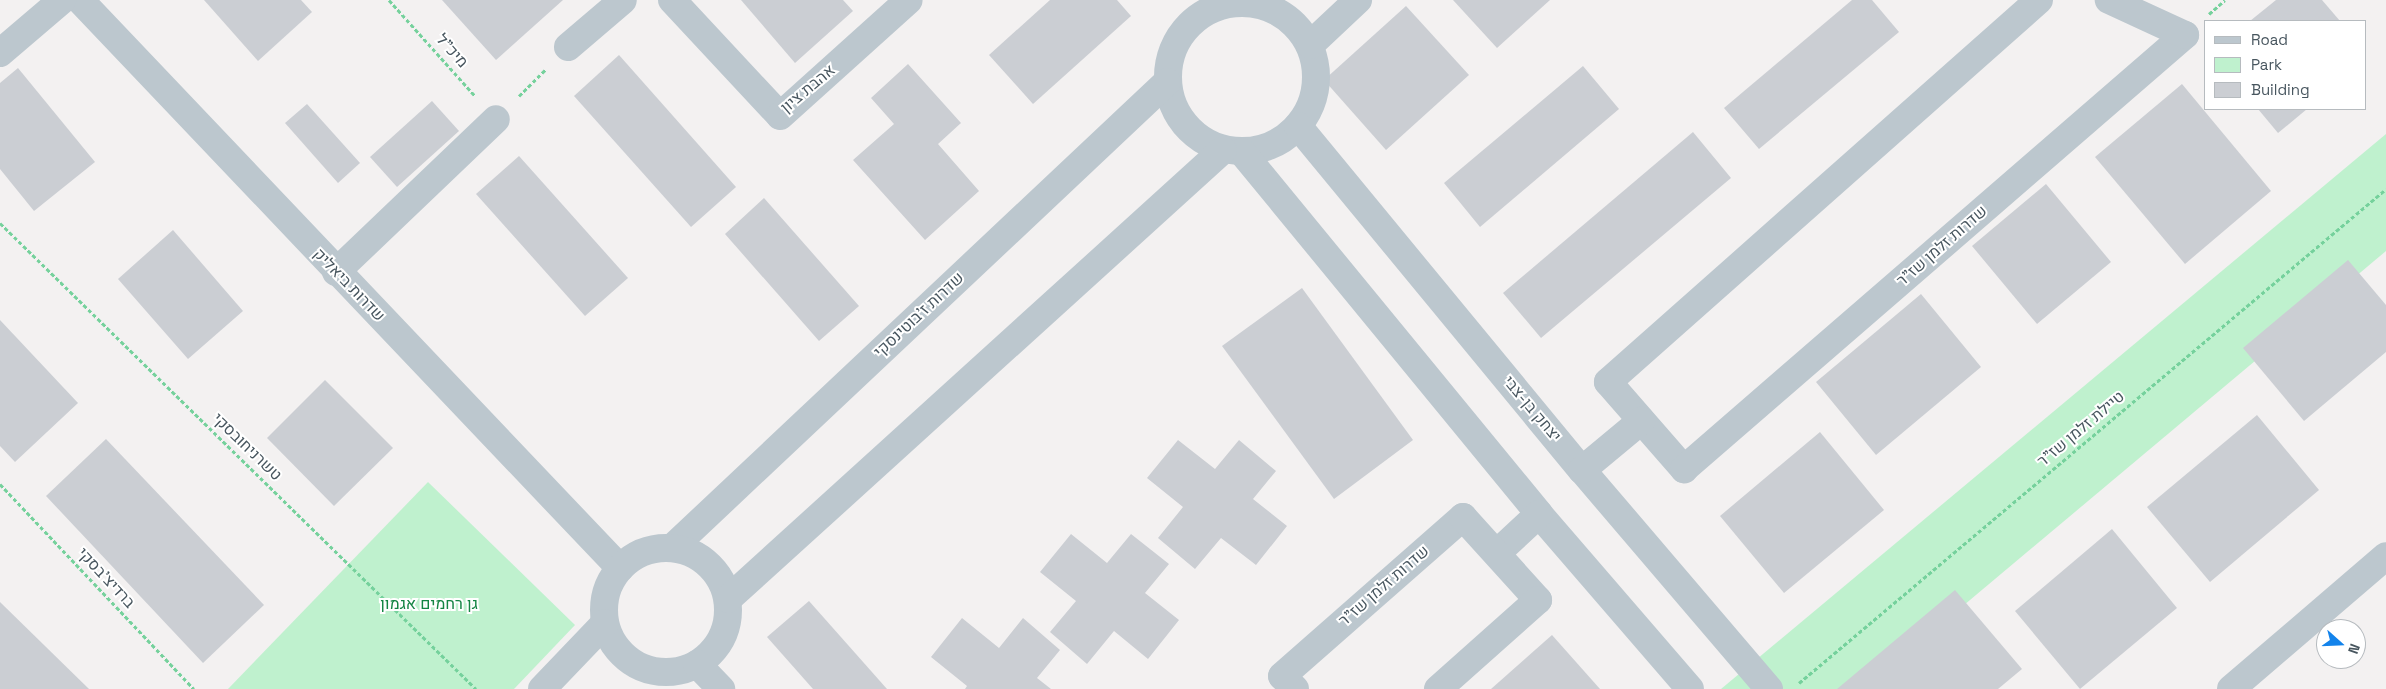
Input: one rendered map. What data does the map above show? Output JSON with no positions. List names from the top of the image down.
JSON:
{
  "streets": {
    "street": [
      "אהבת ציון",
      "שדרות זלמן שז\"ר",
      "שדרות ביאליק",
      "שדרות ז'בוטינסקי",
      "יצחק בן-צבי"
    ],
    "path": [
      "מיכ\"ל",
      "טיילת זלמן שז\"ר",
      "טשרניחובסקי",
      "ברדיצ'בסקי"
    ]
  },
  "crossings": [
    ["שדרות ביאליק", "שדרות ז'בוטינסקי"],
    ["שדרות ז'בוטינסקי", "יצחק בן-צבי"]
  ],
  "parks": ["גן רחמים אגמון"],
  "legend": ["Road", "Park", "Building"],
  "north": "right"
}
